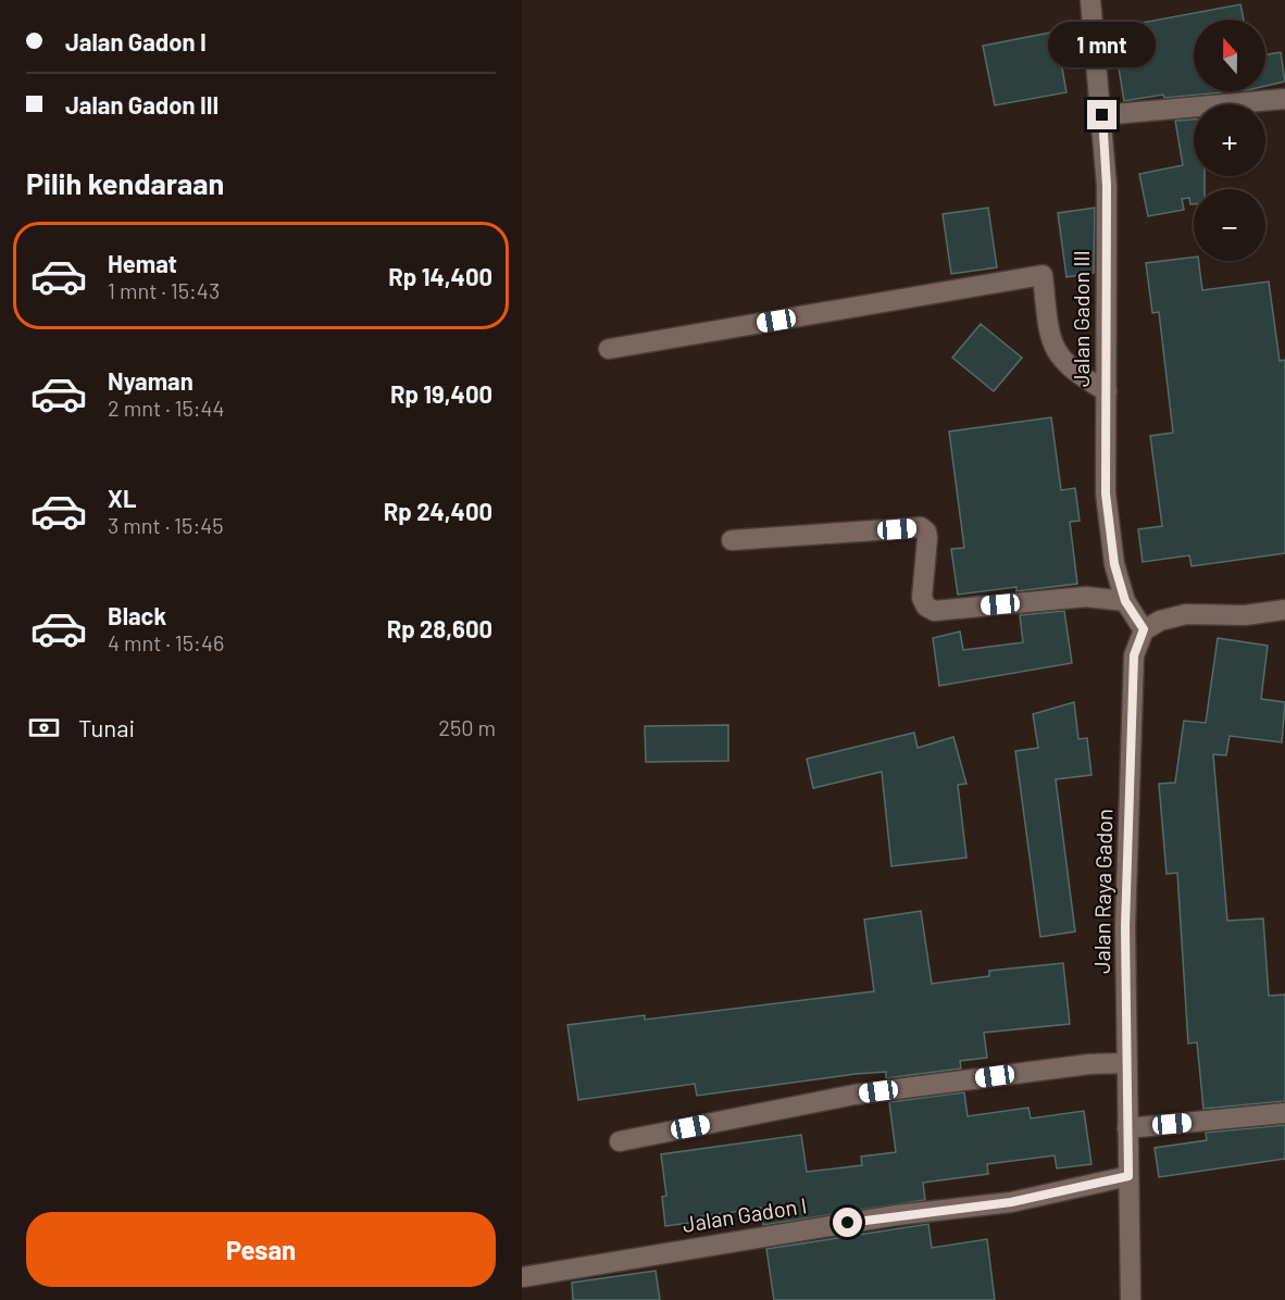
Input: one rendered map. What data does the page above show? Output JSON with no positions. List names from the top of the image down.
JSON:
{
  "streets": {
    "street": ["Jalan Gadon III", "Jalan Raya Gadon", "Jalan Gadon I"]
  },
  "crossings": [
    ["Jalan Gadon III", "Jalan Raya Gadon"],
    ["Jalan Raya Gadon", "Jalan Gadon I"]
  ],
  "north": "top",
  "page": {
    "banner": ["Jalan Gadon I", "Jalan Gadon III"],
    "map_buttons": ["+", "−"],
    "bubble": "1 mnt",
    "heading": "Pilih kendaraan",
    "list": [
      {
        "name": "Hemat",
        "note": "1 mnt · 15:43",
        "value": "Rp 14,400"
      },
      {
        "name": "Nyaman",
        "note": "2 mnt · 15:44",
        "value": "Rp 19,400"
      },
      {
        "name": "XL",
        "note": "3 mnt · 15:45",
        "value": "Rp 24,400"
      },
      {
        "name": "Black",
        "note": "4 mnt · 15:46",
        "value": "Rp 28,600"
      }
    ],
    "pay": ["Tunai", "250 m"],
    "buttons": "Pesan"
  }
}
